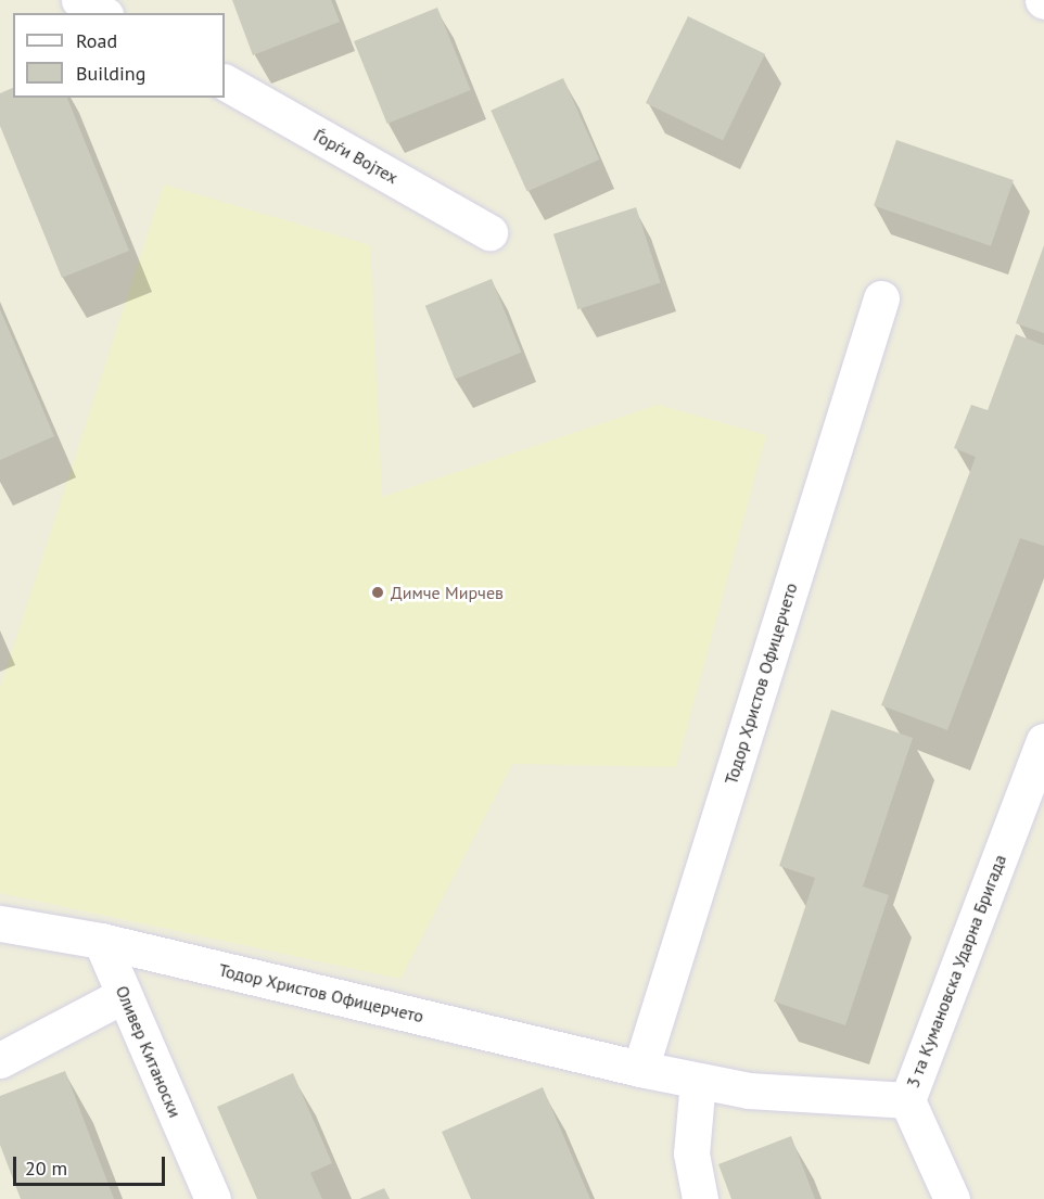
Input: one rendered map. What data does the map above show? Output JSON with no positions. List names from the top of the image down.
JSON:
{
  "streets": {
    "street": [
      "Ѓорѓи Војтех",
      "Тодор Христов Офицерчето",
      "3 та Кумановска Ударна Бригада",
      "Оливер Китаноски"
    ]
  },
  "crossings": [
    ["Тодор Христов Офицерчето", "3 та Кумановска Ударна Бригада"],
    ["Тодор Христов Офицерчето", "Оливер Китаноски"]
  ],
  "places": ["Димче Мирчев"],
  "legend": ["Road", "Building"],
  "scale_bar": "20 m"
}
